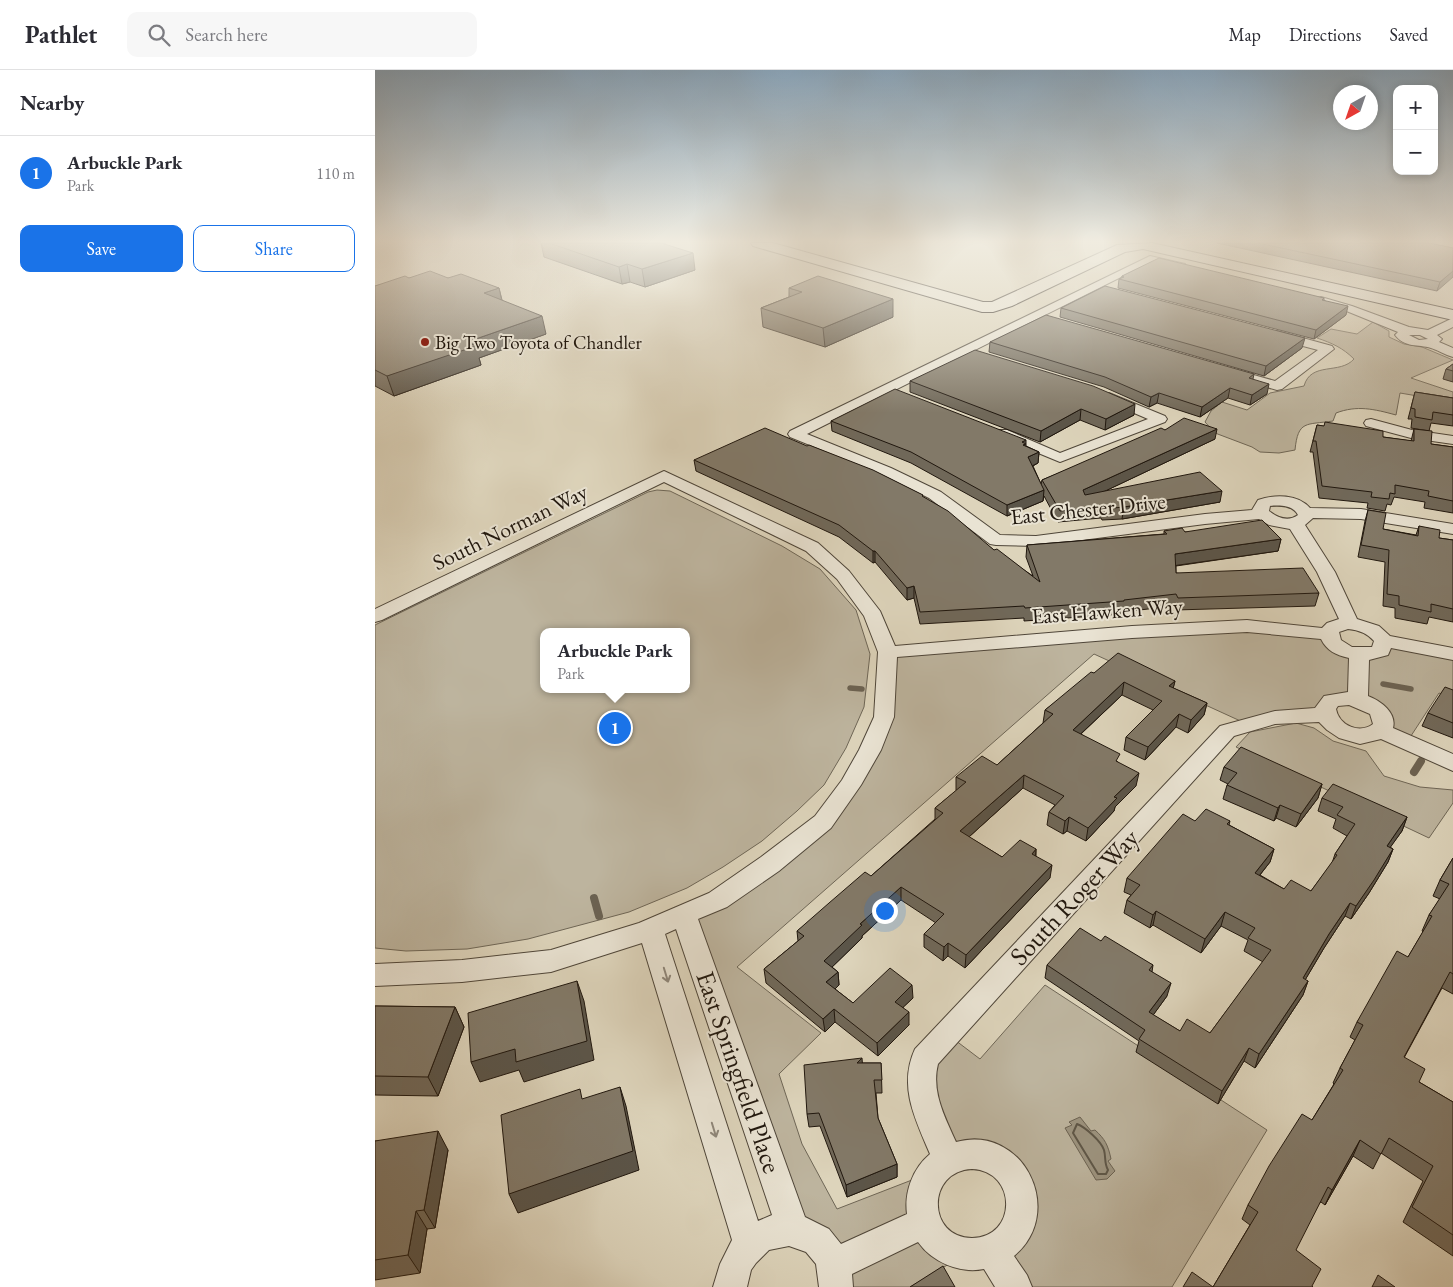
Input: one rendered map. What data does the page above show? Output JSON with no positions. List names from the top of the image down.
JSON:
{
  "streets": {
    "street": [
      "East Chester Drive",
      "South Norman Way",
      "East Hawken Way",
      "South Roger Way",
      "East Springfield Place"
    ]
  },
  "crossings": [
    ["South Norman Way", "East Hawken Way"]
  ],
  "places": ["Big Two Toyota of Chandler"],
  "north": "bottom left",
  "page": {
    "header": "Pathlet",
    "search": "Search here",
    "nav": ["Map", "Directions", "Saved"],
    "heading": "Nearby",
    "map_buttons": ["+", "−"],
    "list": [
      {
        "mark": "1",
        "name": "Arbuckle Park",
        "note": "Park",
        "value": "110 m"
      }
    ],
    "buttons": ["Save", "Share"],
    "popup": ["Arbuckle Park", "Park"],
    "pins": "1"
  }
}
